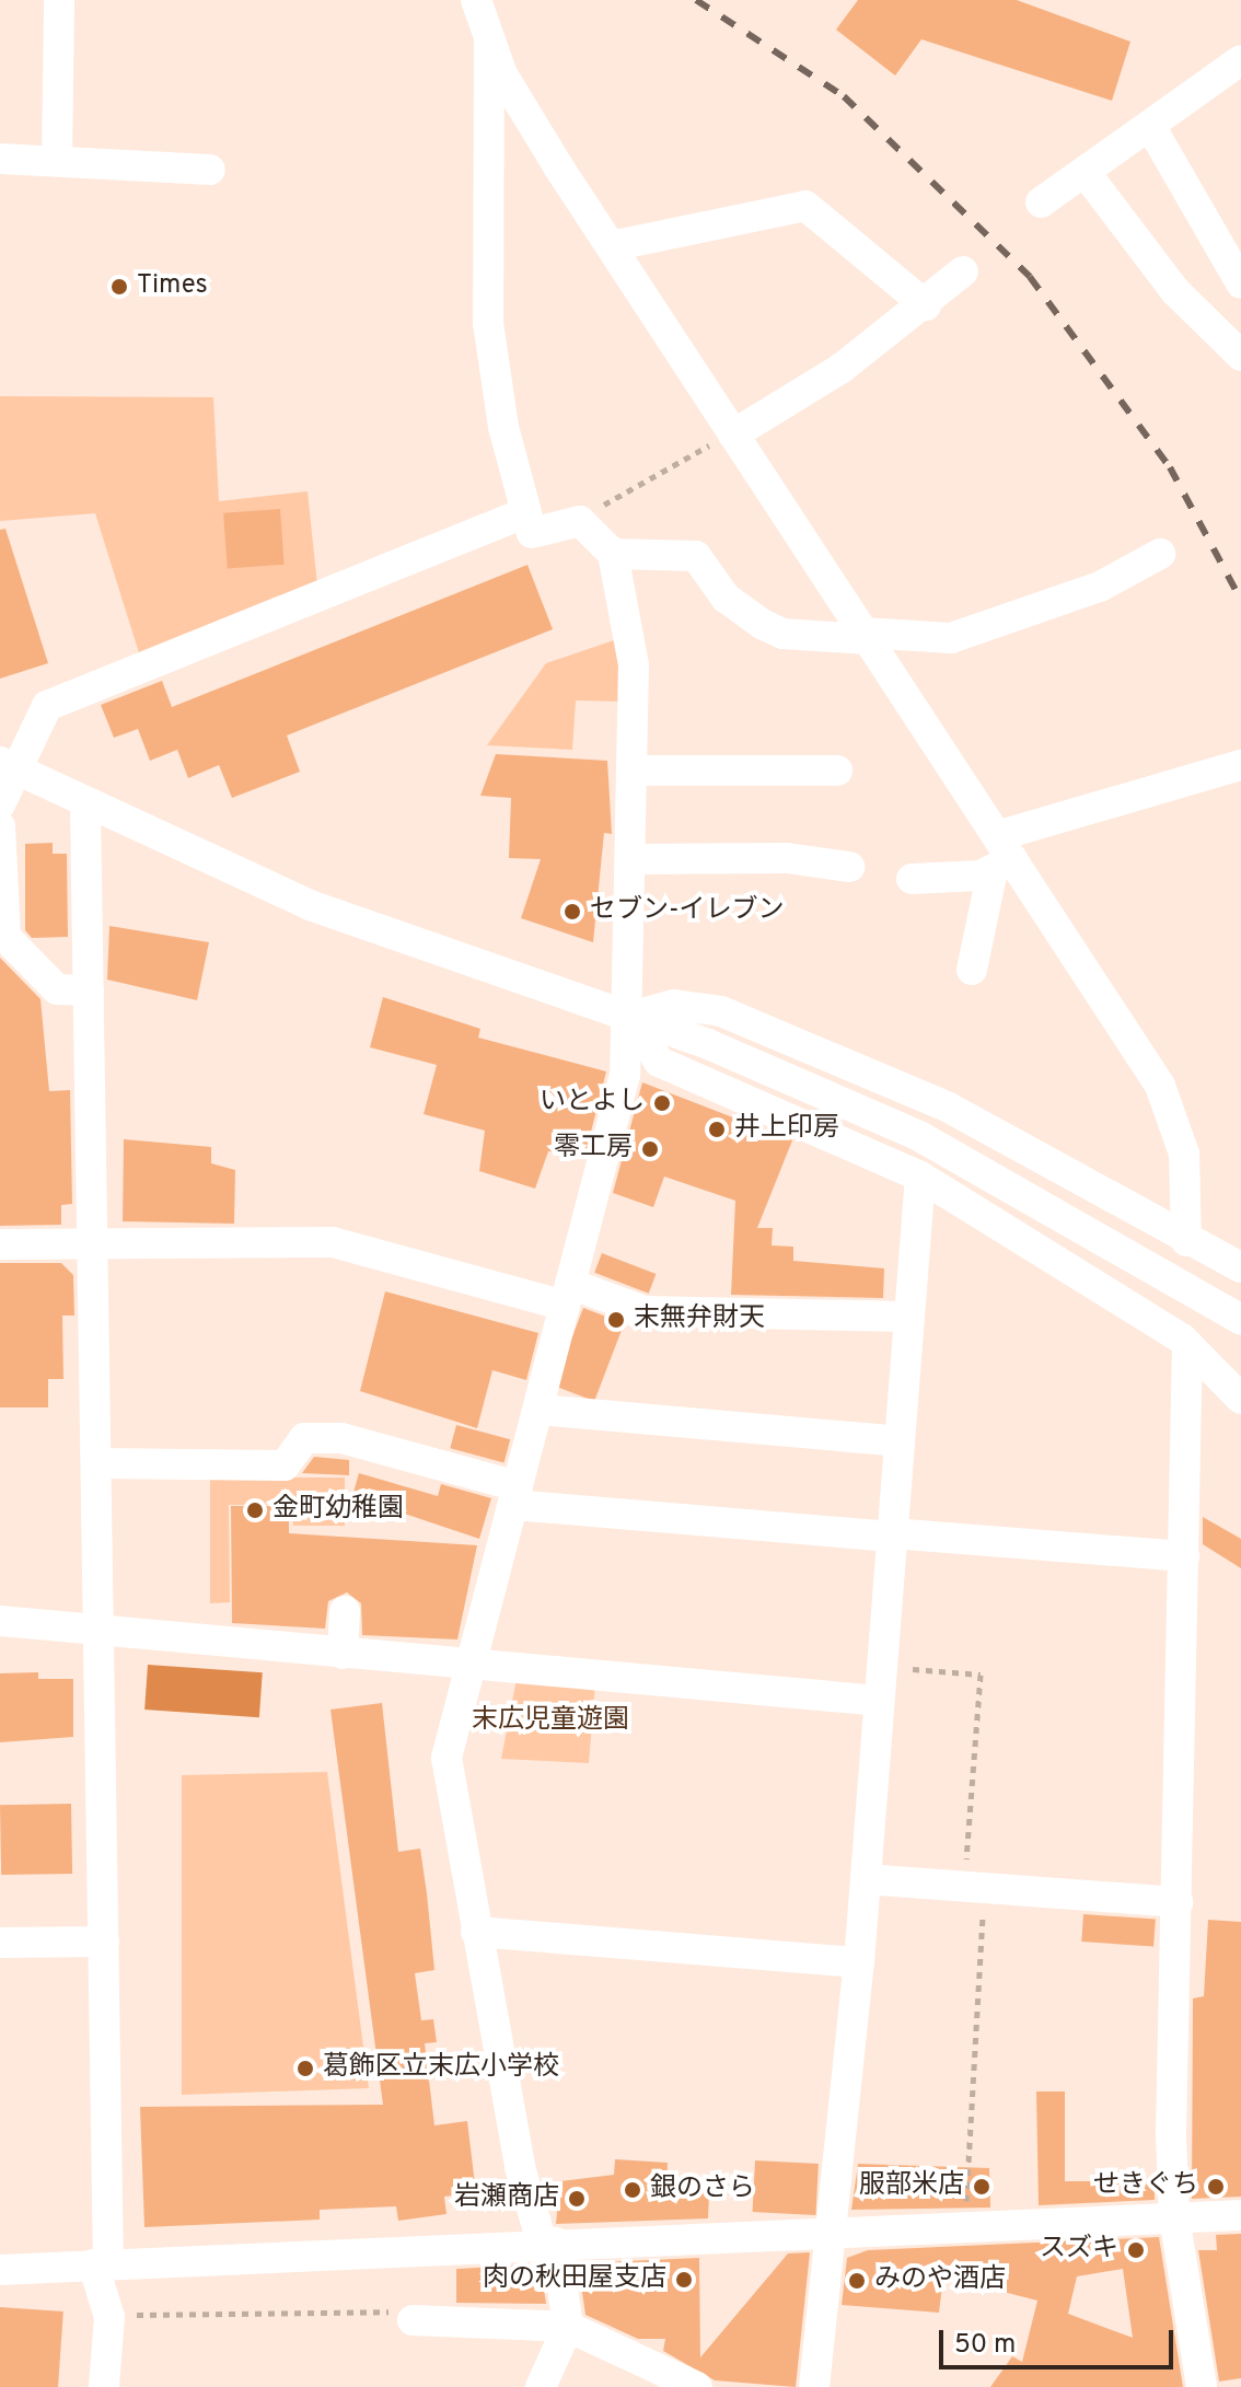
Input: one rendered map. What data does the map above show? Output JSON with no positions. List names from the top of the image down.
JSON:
{
  "parks": ["末広児童遊園"],
  "places": [
    "Times",
    "セブン-イレブン",
    "いとよし",
    "井上印房",
    "零工房",
    "末無弁財天",
    "金町幼稚園",
    "葛飾区立末広小学校",
    "服部米店",
    "せきぐち",
    "銀のさら",
    "岩瀬商店",
    "スズキ",
    "肉の秋田屋支店",
    "みのや酒店"
  ],
  "scale_bar": "50 m"
}
